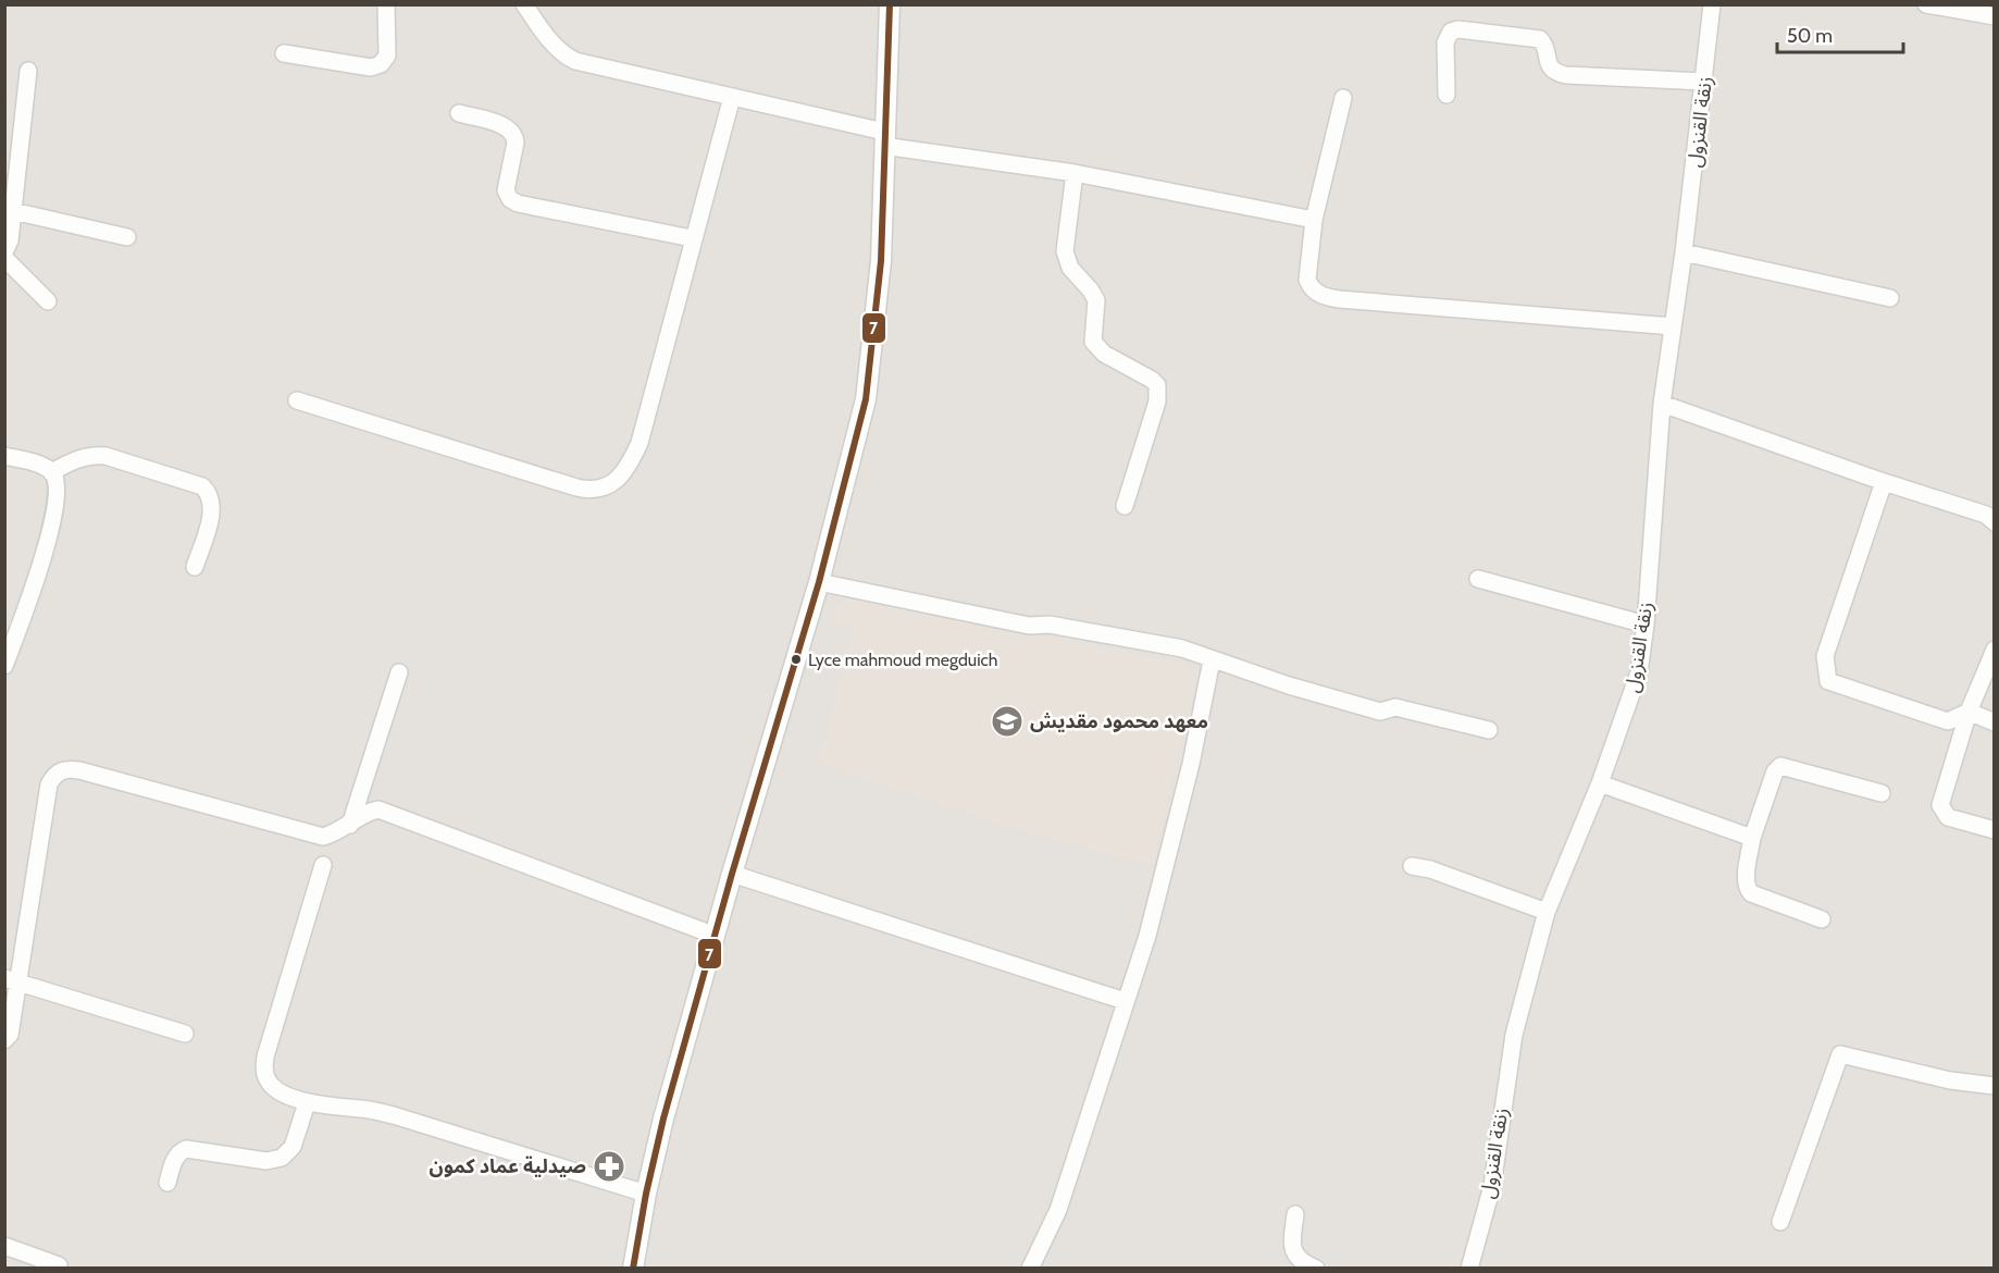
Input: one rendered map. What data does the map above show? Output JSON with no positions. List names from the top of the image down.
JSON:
{
  "streets": {
    "street": ["زنقة القنزول"]
  },
  "places": {
    "other": ["Lyce mahmoud megduich"],
    "school or university": ["معهد محمود مقديش"],
    "pharmacy": ["صيدلية عماد كمون"]
  },
  "lines": ["transit line 7"],
  "scale_bar": "50 m"
}
